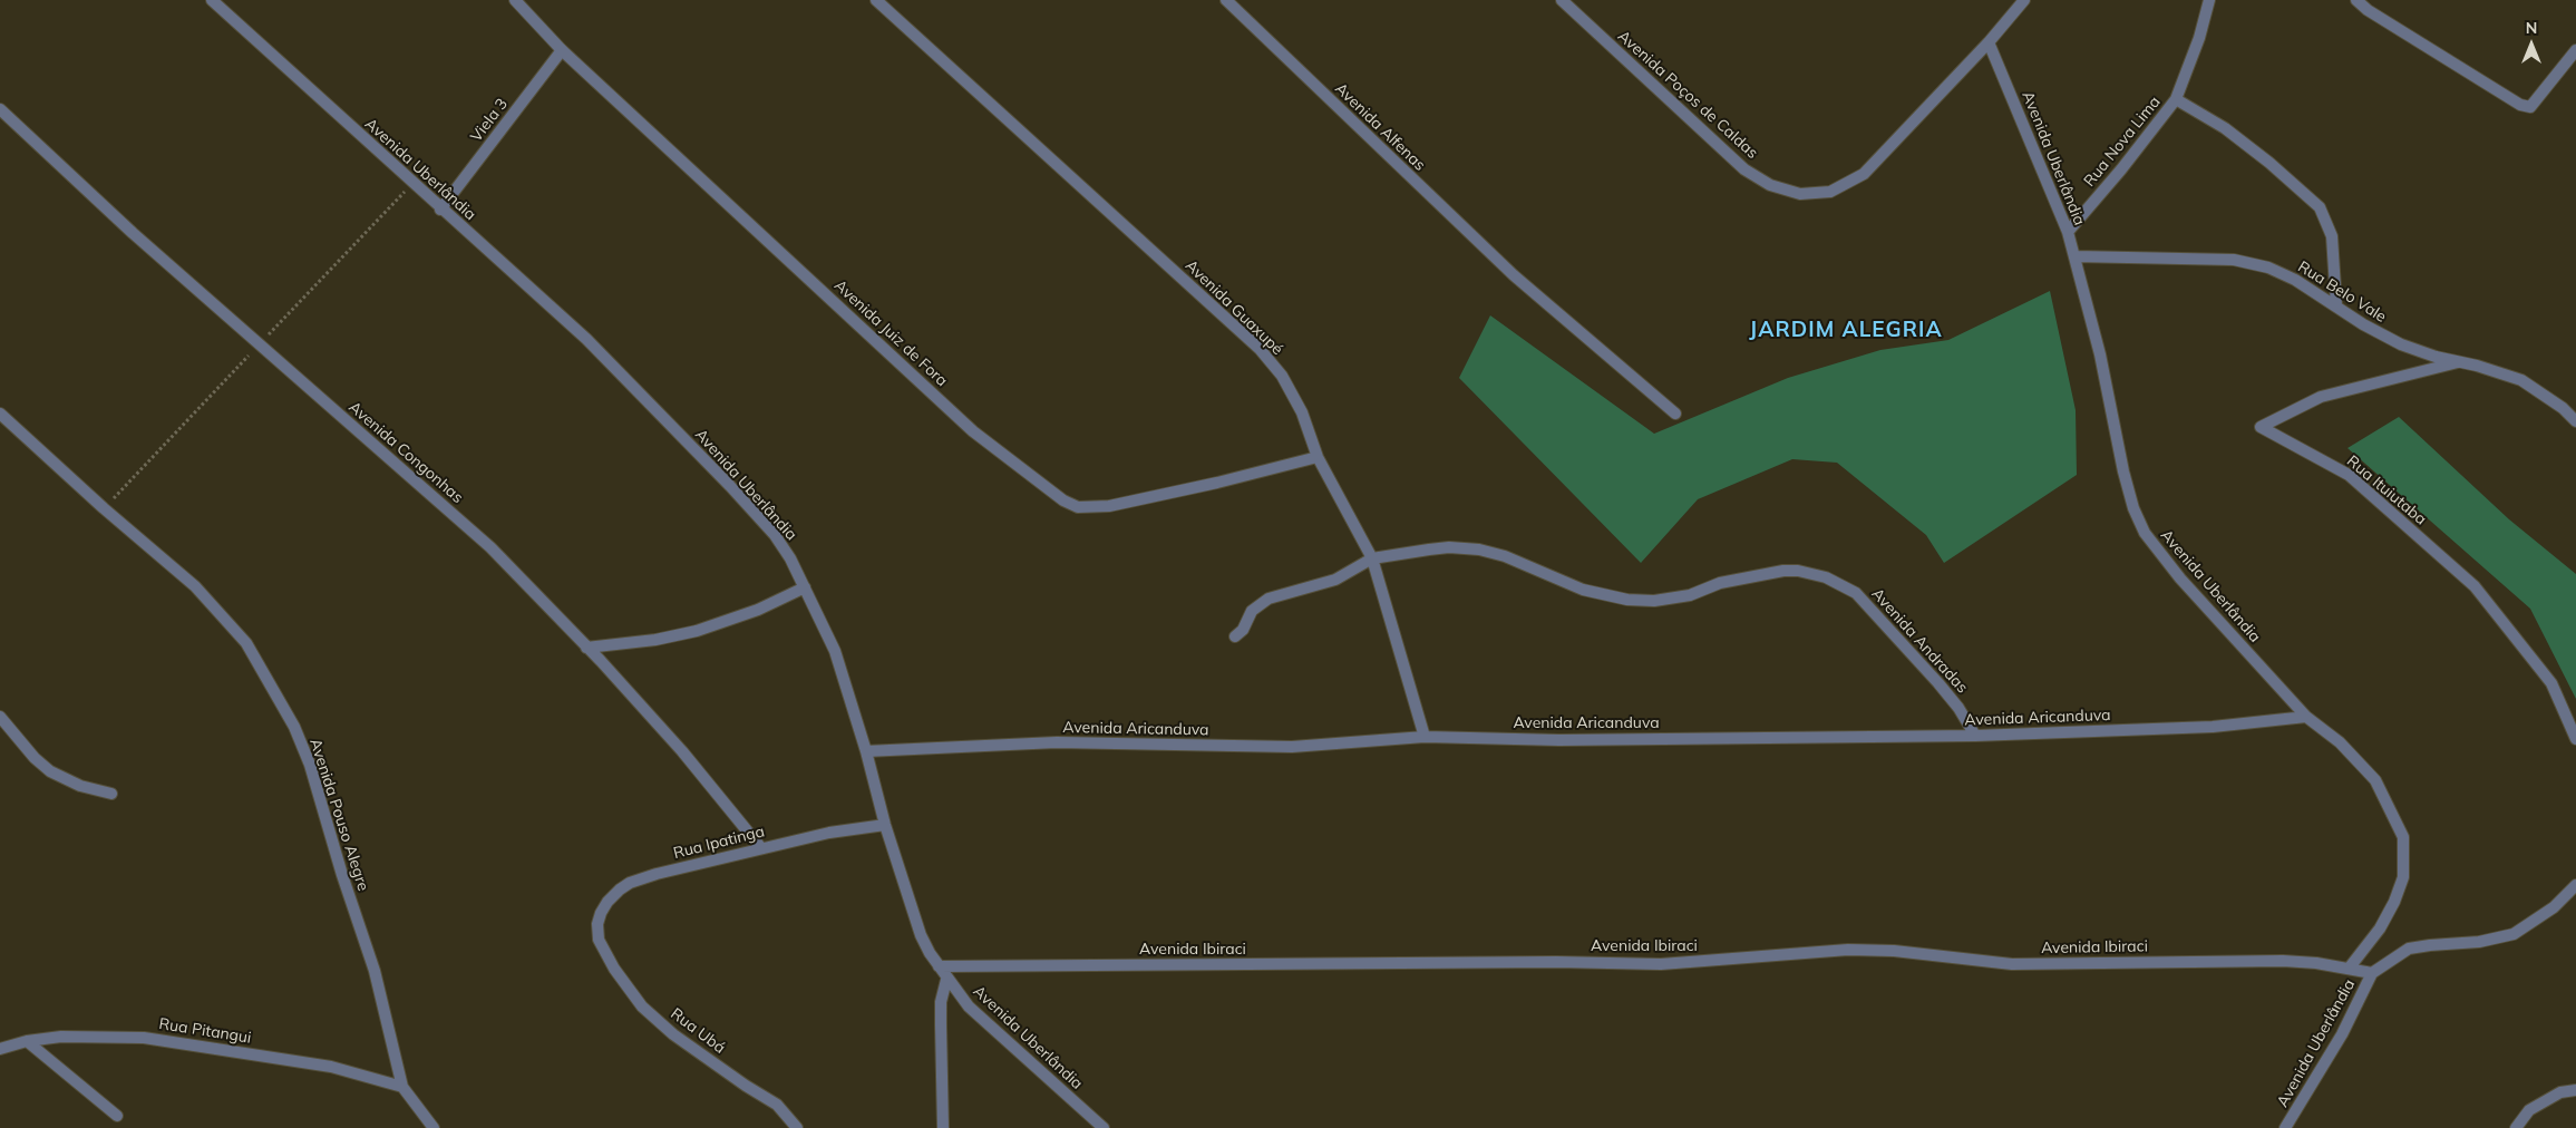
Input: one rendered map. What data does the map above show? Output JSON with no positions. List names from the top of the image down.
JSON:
{
  "streets": {
    "street": [
      "Avenida Poços de Caldas",
      "Viela 3",
      "Avenida Alfenas",
      "Rua Nova Lima",
      "Avenida Uberlândia",
      "Rua Belo Vale",
      "Avenida Guaxupé",
      "Avenida Juiz de Fora",
      "Avenida Congonhas",
      "Rua Ituiutaba",
      "Avenida Andradas",
      "Avenida Aricanduva",
      "Avenida Pouso Alegre",
      "Rua Ipatinga",
      "Avenida Ibiraci",
      "Rua Pitangui",
      "Rua Ubá"
    ]
  },
  "crossings": [
    ["Avenida Poços de Caldas", "Avenida Uberlândia"],
    ["Viela 3", "Avenida Uberlândia"],
    ["Viela 3", "Avenida Juiz de Fora"],
    ["Rua Nova Lima", "Avenida Uberlândia"],
    ["Avenida Uberlândia", "Rua Belo Vale"],
    ["Avenida Uberlândia", "Avenida Aricanduva"],
    ["Avenida Uberlândia", "Rua Ipatinga"],
    ["Avenida Uberlândia", "Avenida Ibiraci"],
    ["Rua Belo Vale", "Rua Ituiutaba"],
    ["Avenida Guaxupé", "Avenida Juiz de Fora"],
    ["Avenida Guaxupé", "Avenida Andradas"],
    ["Avenida Guaxupé", "Avenida Aricanduva"],
    ["Avenida Congonhas", "Rua Ipatinga"],
    ["Avenida Andradas", "Avenida Aricanduva"],
    ["Avenida Pouso Alegre", "Rua Pitangui"],
    ["Rua Ipatinga", "Rua Ubá"]
  ],
  "districts": ["JARDIM ALEGRIA"],
  "north": "top"
}
